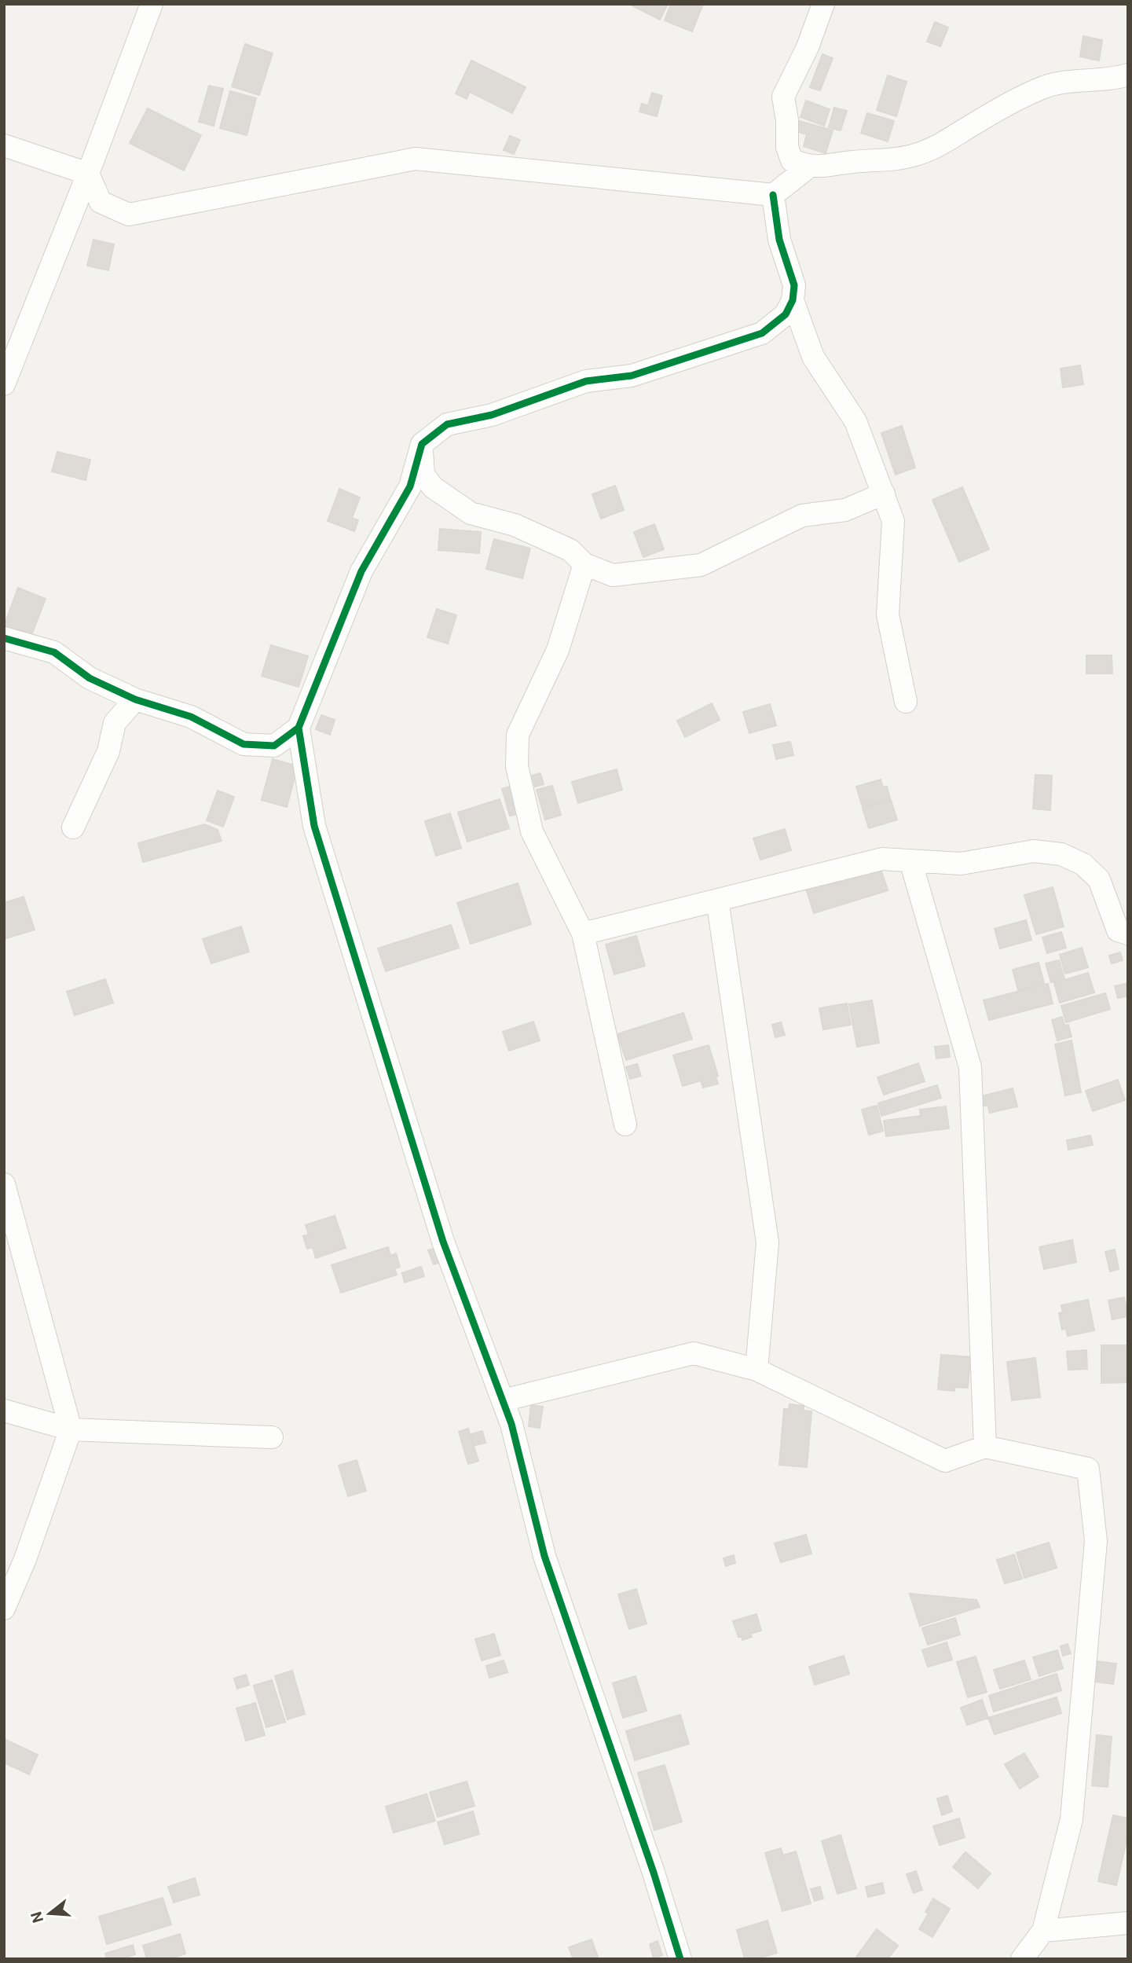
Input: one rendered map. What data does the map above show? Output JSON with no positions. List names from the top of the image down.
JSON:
{
  "north": "left"
}
